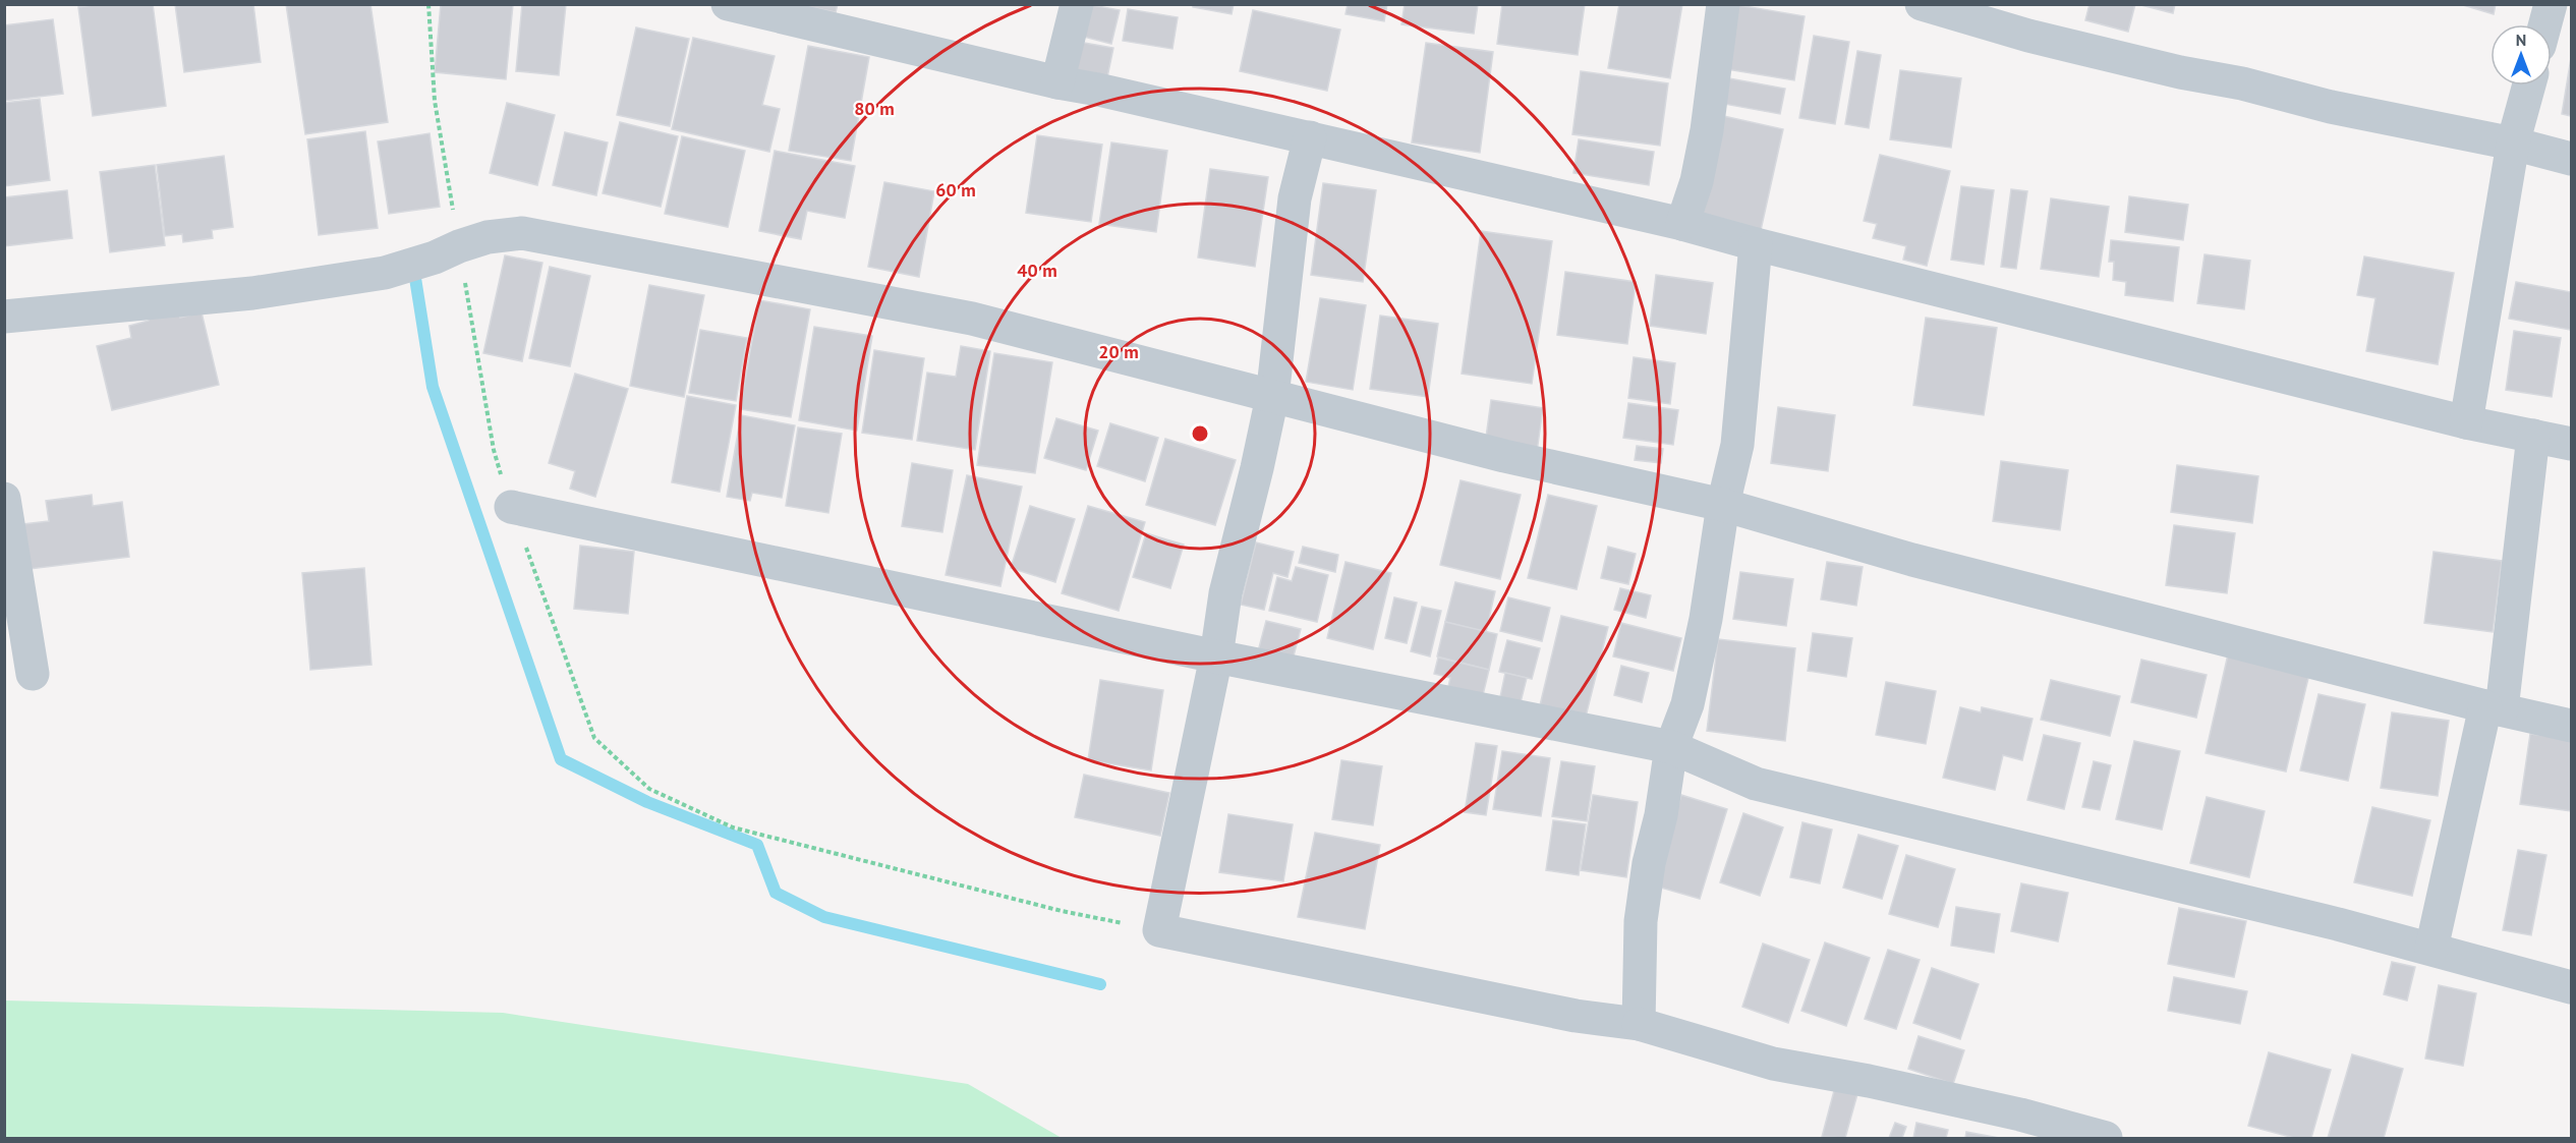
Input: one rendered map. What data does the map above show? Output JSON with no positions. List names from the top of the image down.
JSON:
{
  "north": "top",
  "rings": [
    "80 m",
    "60 m",
    "40 m",
    "20 m"
  ]
}
